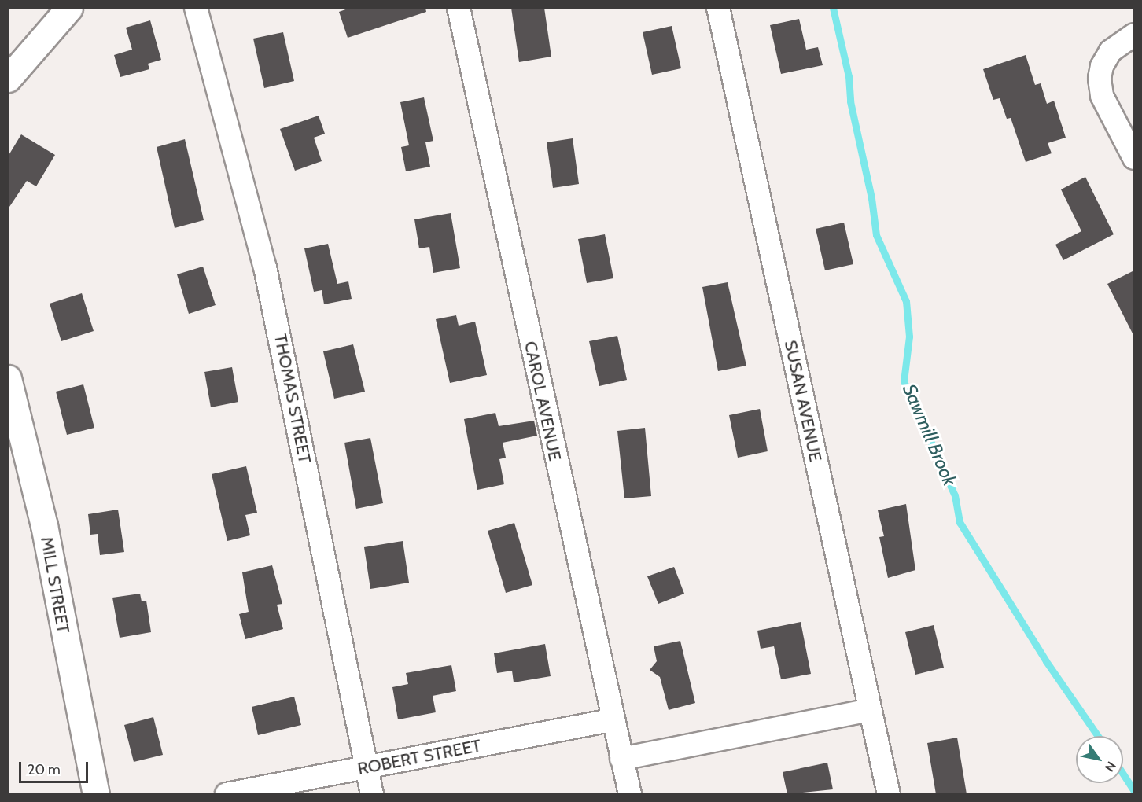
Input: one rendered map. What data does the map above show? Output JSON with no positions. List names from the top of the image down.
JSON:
{
  "streets": {
    "street": [
      "THOMAS STREET",
      "CAROL AVENUE",
      "SUSAN AVENUE",
      "MILL STREET",
      "ROBERT STREET"
    ]
  },
  "crossings": [
    ["THOMAS STREET", "ROBERT STREET"],
    ["CAROL AVENUE", "ROBERT STREET"]
  ],
  "water": ["Sawmill Brook"],
  "scale_bar": "20 m",
  "north": "bottom right"
}
